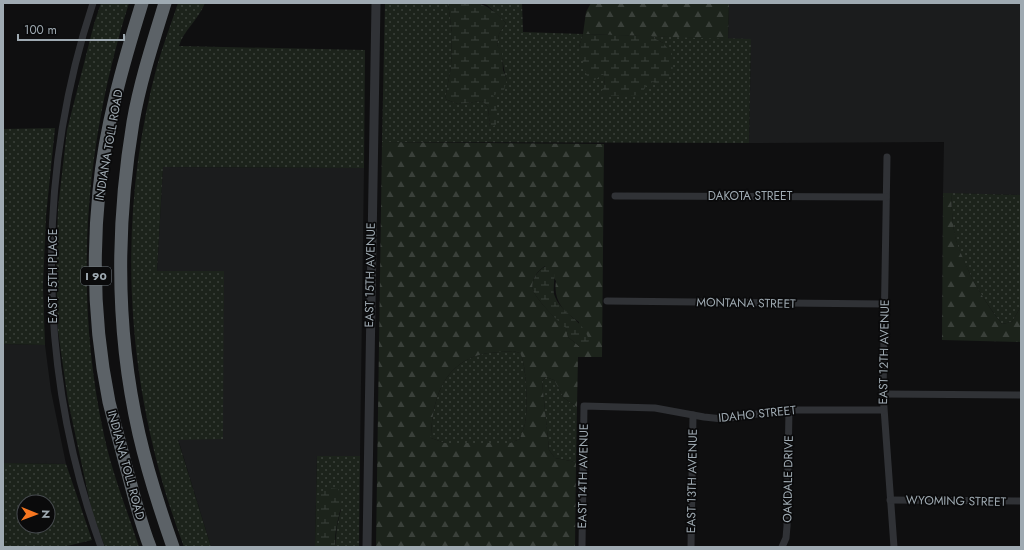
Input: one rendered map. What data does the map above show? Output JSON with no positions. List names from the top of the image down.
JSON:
{
  "streets": {
    "highway": ["INDIANA TOLL ROAD", "I 90"],
    "street": [
      "DAKOTA STREET",
      "EAST 15TH AVENUE",
      "EAST 15TH PLACE",
      "MONTANA STREET",
      "EAST 12TH AVENUE",
      "IDAHO STREET",
      "EAST 14TH AVENUE",
      "OAKDALE DRIVE",
      "EAST 13TH AVENUE",
      "WYOMING STREET"
    ]
  },
  "crossings": [
    ["DAKOTA STREET", "EAST 12TH AVENUE"],
    ["MONTANA STREET", "EAST 12TH AVENUE"],
    ["EAST 12TH AVENUE", "IDAHO STREET"],
    ["EAST 12TH AVENUE", "WYOMING STREET"],
    ["IDAHO STREET", "EAST 14TH AVENUE"],
    ["IDAHO STREET", "OAKDALE DRIVE"],
    ["IDAHO STREET", "EAST 13TH AVENUE"]
  ],
  "scale_bar": "100 m",
  "north": "right"
}
